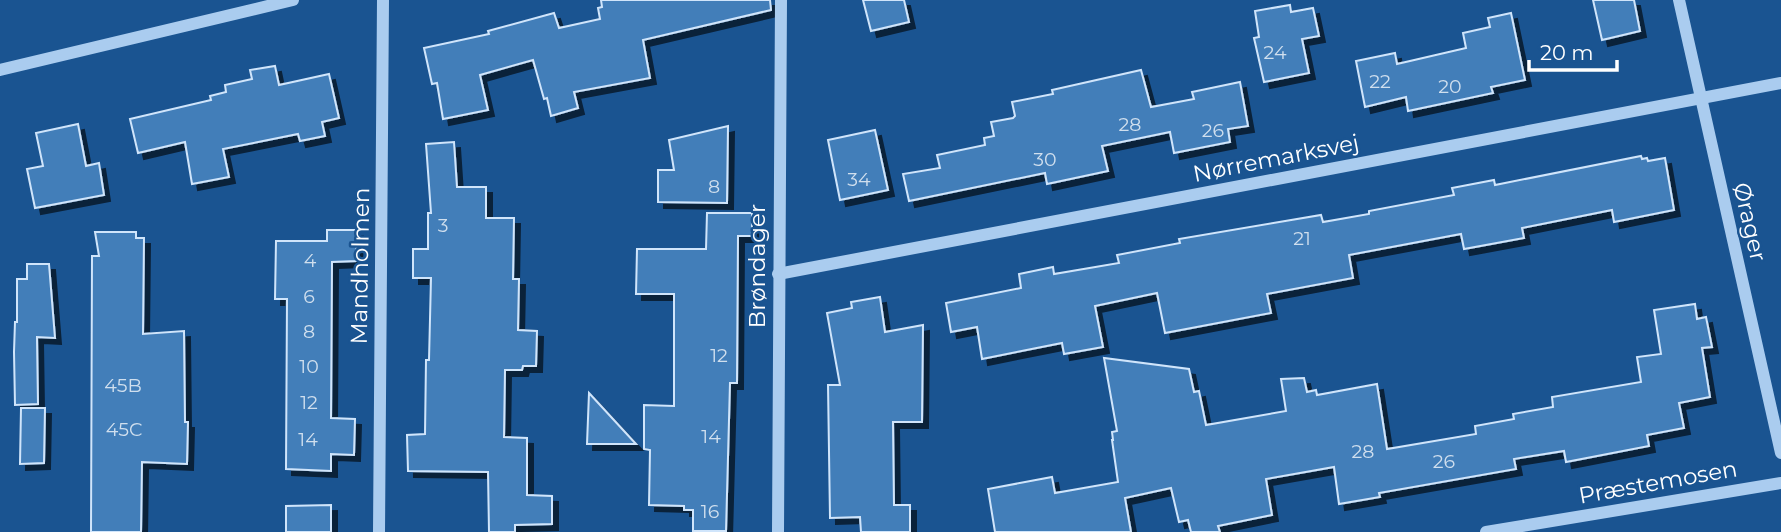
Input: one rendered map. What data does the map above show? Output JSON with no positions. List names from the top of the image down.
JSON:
{
  "streets": {
    "street": [
      "Nørremarksvej",
      "Ørager",
      "Mandholmen",
      "Brøndager",
      "Præstemosen"
    ]
  },
  "crossings": [
    ["Nørremarksvej", "Ørager"],
    ["Nørremarksvej", "Brøndager"]
  ],
  "house_numbers": [
    "24",
    "22",
    "20",
    "28",
    "26",
    "30",
    "34",
    "8",
    "3",
    "21",
    "4",
    "6",
    "8",
    "12",
    "10",
    "45B",
    "12",
    "45C",
    "14",
    "14",
    "28",
    "26",
    "16"
  ],
  "scale_bar": "20 m"
}
